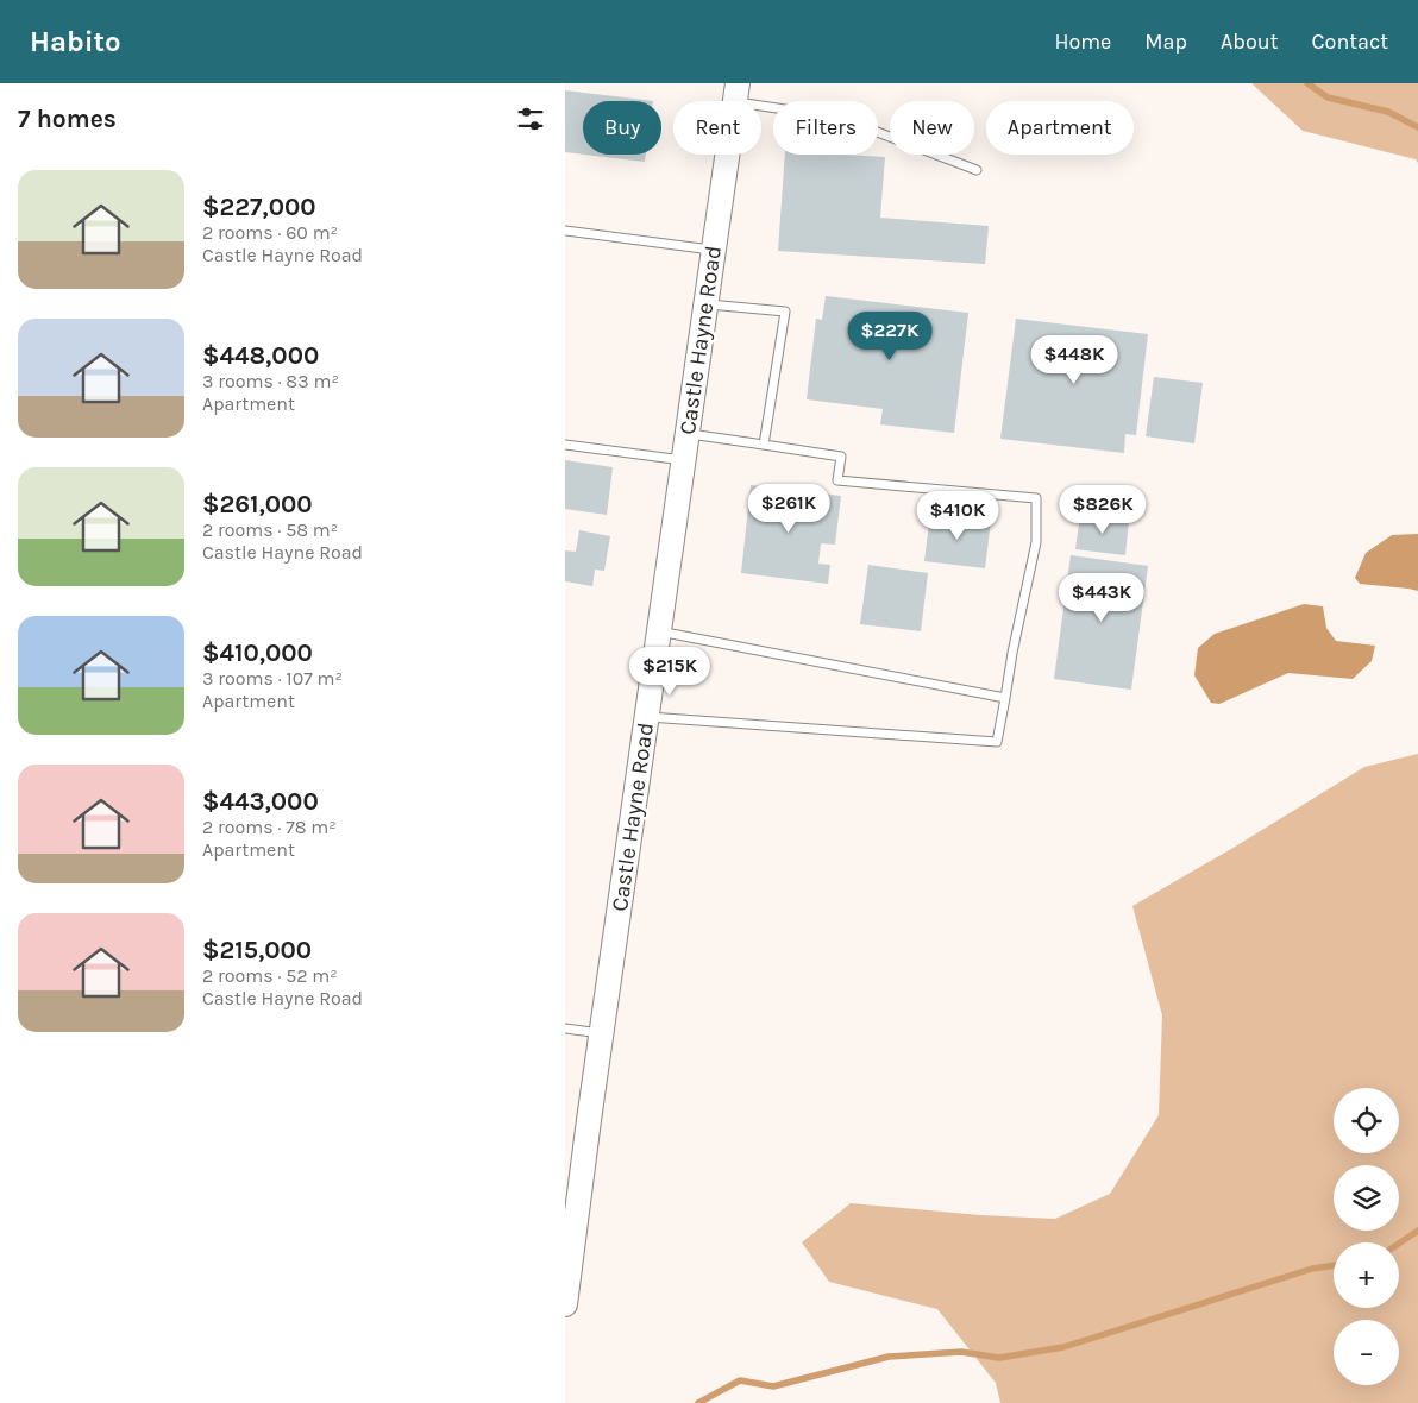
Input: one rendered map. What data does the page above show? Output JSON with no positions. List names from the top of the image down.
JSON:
{
  "streets": {
    "main road": ["Castle Hayne Road"]
  },
  "page": {
    "header": "Habito",
    "nav": [
      "Home",
      "Map",
      "About",
      "Contact"
    ],
    "heading": "7 homes",
    "chip": [
      "Buy",
      "Rent",
      "Filters",
      "New",
      "Apartment"
    ],
    "list": [
      {
        "name": "$227,000",
        "note": "2 rooms · 60 m² · Castle Hayne Road"
      },
      {
        "name": "$448,000",
        "note": "3 rooms · 83 m² · Apartment"
      },
      {
        "name": "$261,000",
        "note": "2 rooms · 58 m² · Castle Hayne Road"
      },
      {
        "name": "$410,000",
        "note": "3 rooms · 107 m² · Apartment"
      },
      {
        "name": "$443,000",
        "note": "2 rooms · 78 m² · Apartment"
      },
      {
        "name": "$215,000",
        "note": "2 rooms · 52 m² · Castle Hayne Road"
      }
    ],
    "price": [
      "$227K",
      "$448K",
      "$261K",
      "$826K",
      "$410K",
      "$443K",
      "$215K"
    ],
    "map_buttons": ["+", "−"]
  }
}
